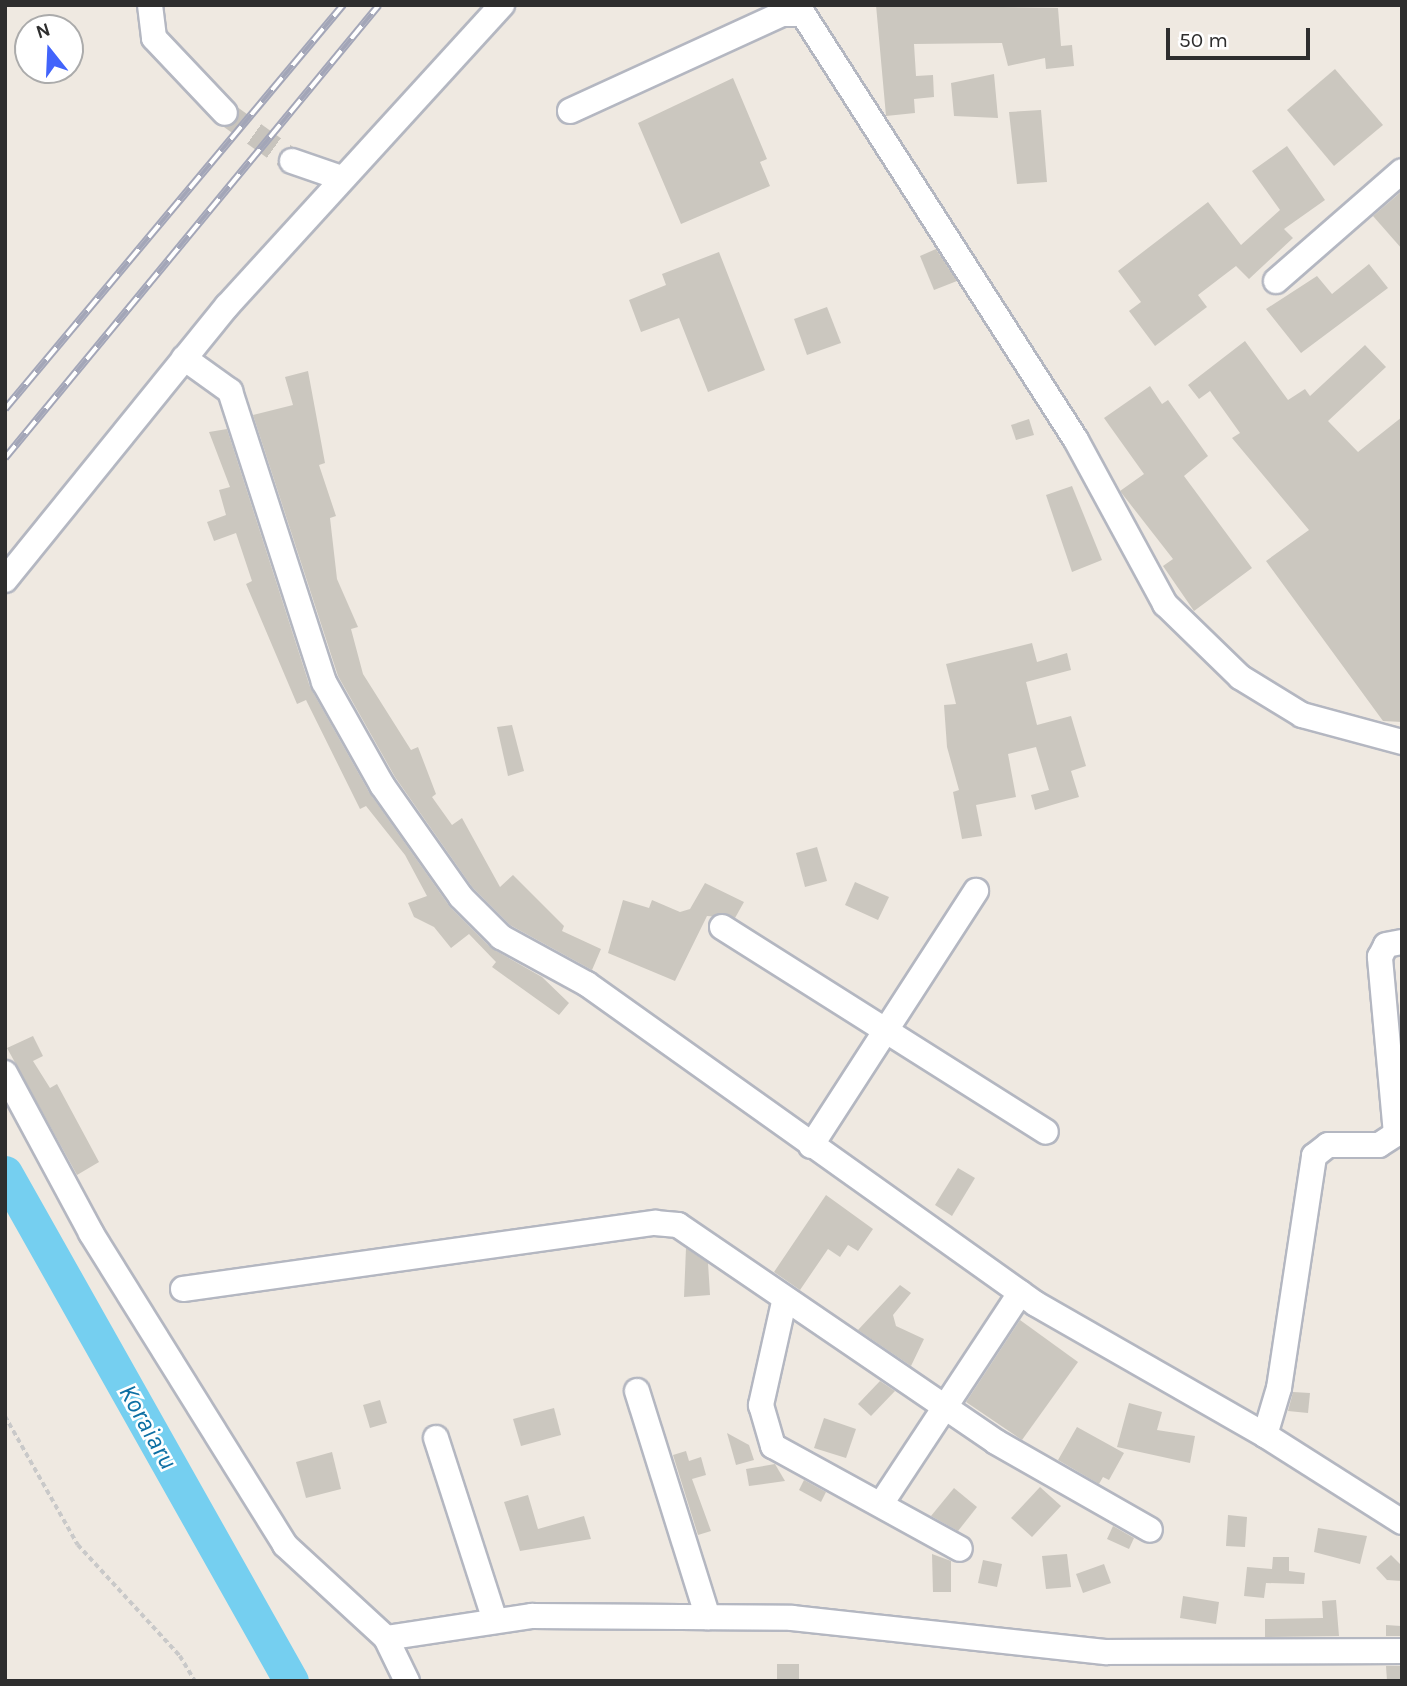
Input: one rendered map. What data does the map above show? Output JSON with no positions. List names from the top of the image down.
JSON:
{
  "water": ["Koraiaru"],
  "scale_bar": "50 m",
  "north": "top"
}
